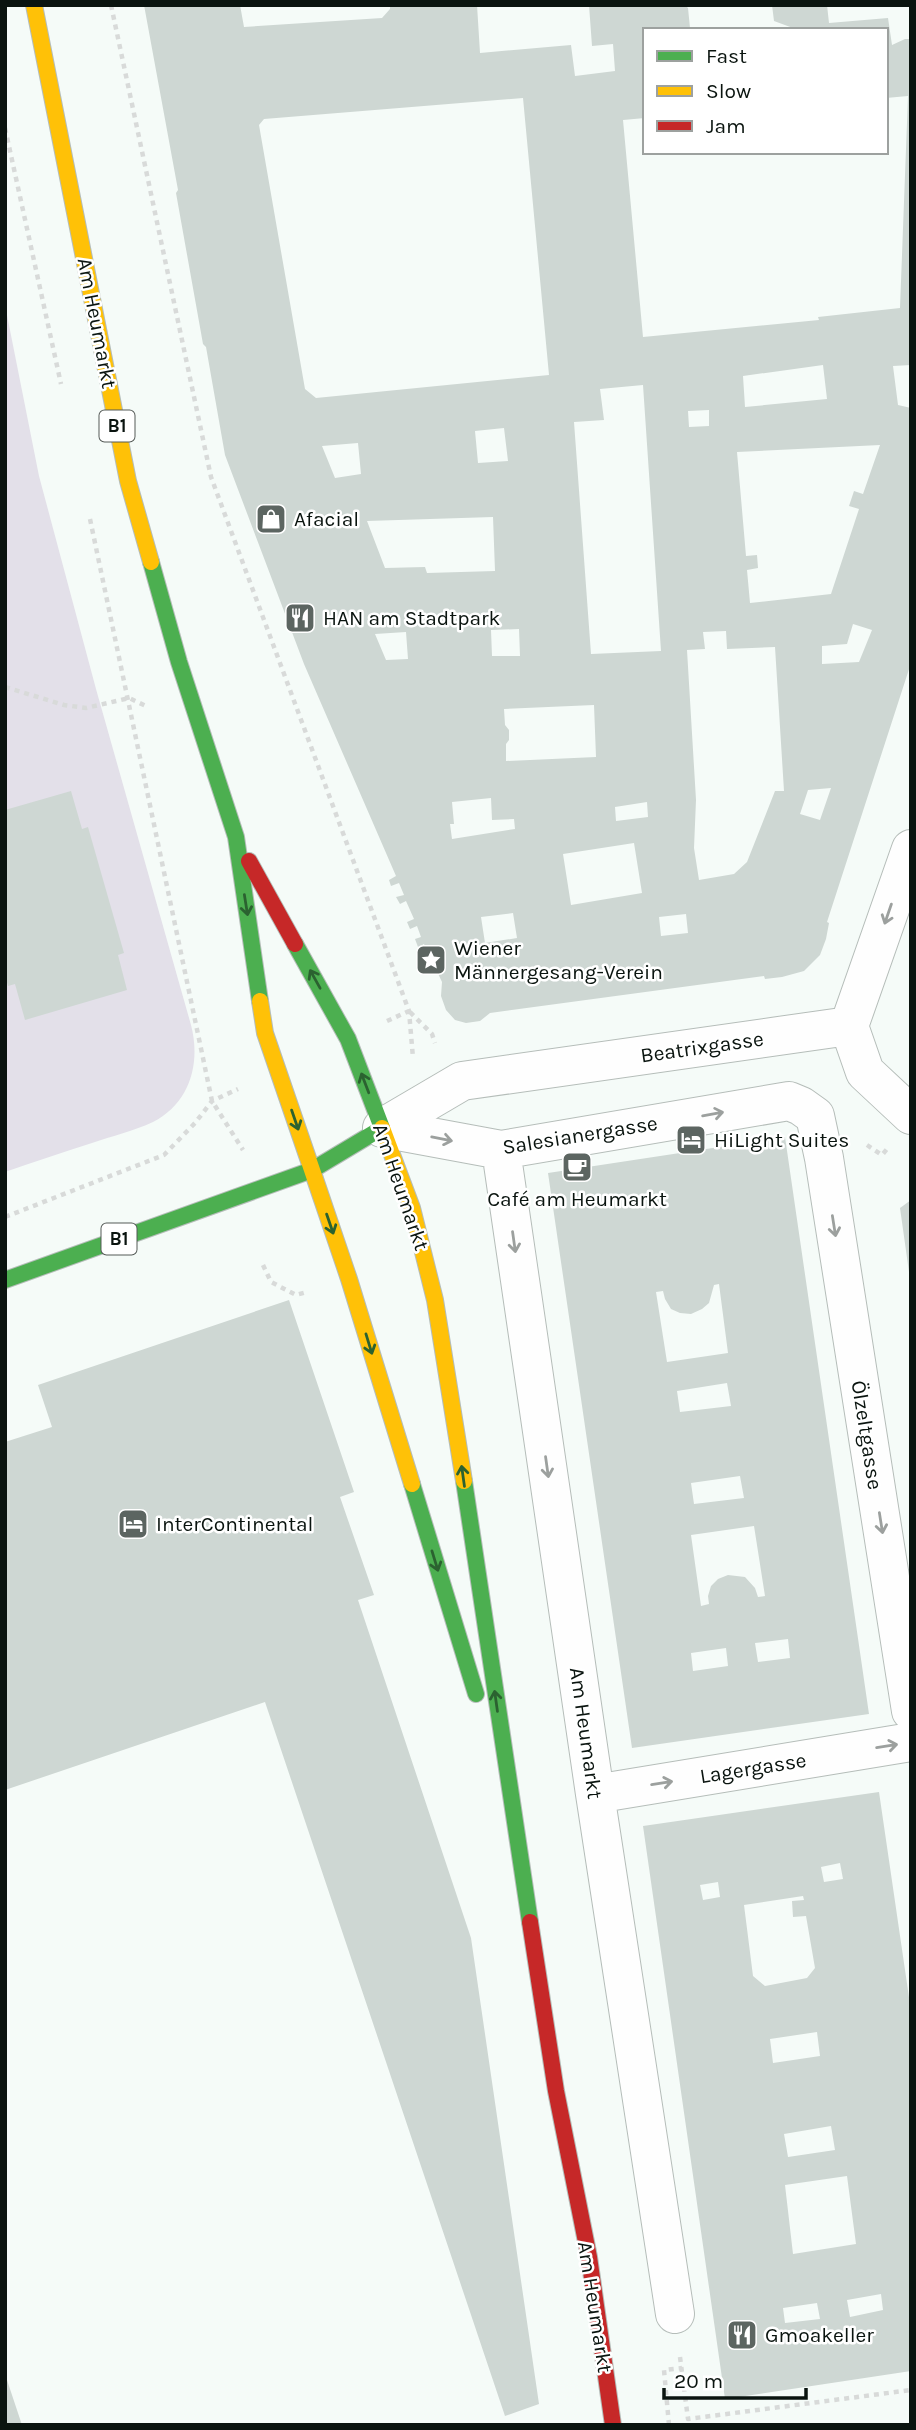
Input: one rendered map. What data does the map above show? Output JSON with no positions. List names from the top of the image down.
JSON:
{
  "streets": {
    "street": [
      "Am Heumarkt",
      "B1",
      "Beatrixgasse",
      "Salesianergasse",
      "Ölzeltgasse",
      "Lagergasse"
    ]
  },
  "crossings": [
    ["Am Heumarkt", "B1"],
    ["Am Heumarkt", "Beatrixgasse"],
    ["Am Heumarkt", "Salesianergasse"],
    ["Am Heumarkt", "Lagergasse"],
    ["B1", "Beatrixgasse"],
    ["B1", "Salesianergasse"],
    ["Beatrixgasse", "Salesianergasse"],
    ["Salesianergasse", "Ölzeltgasse"]
  ],
  "one_way": ["Salesianergasse", "Ölzeltgasse", "Lagergasse"],
  "places": {
    "shop": ["Afacial"],
    "restaurant": ["HAN am Stadtpark", "Gmoakeller"],
    "place": ["Wiener Männergesang-Verein"],
    "hotel": ["HiLight Suites", "InterContinental"],
    "cafe": ["Café am Heumarkt"]
  },
  "legend": ["Fast", "Slow", "Jam"],
  "scale_bar": "20 m"
}
